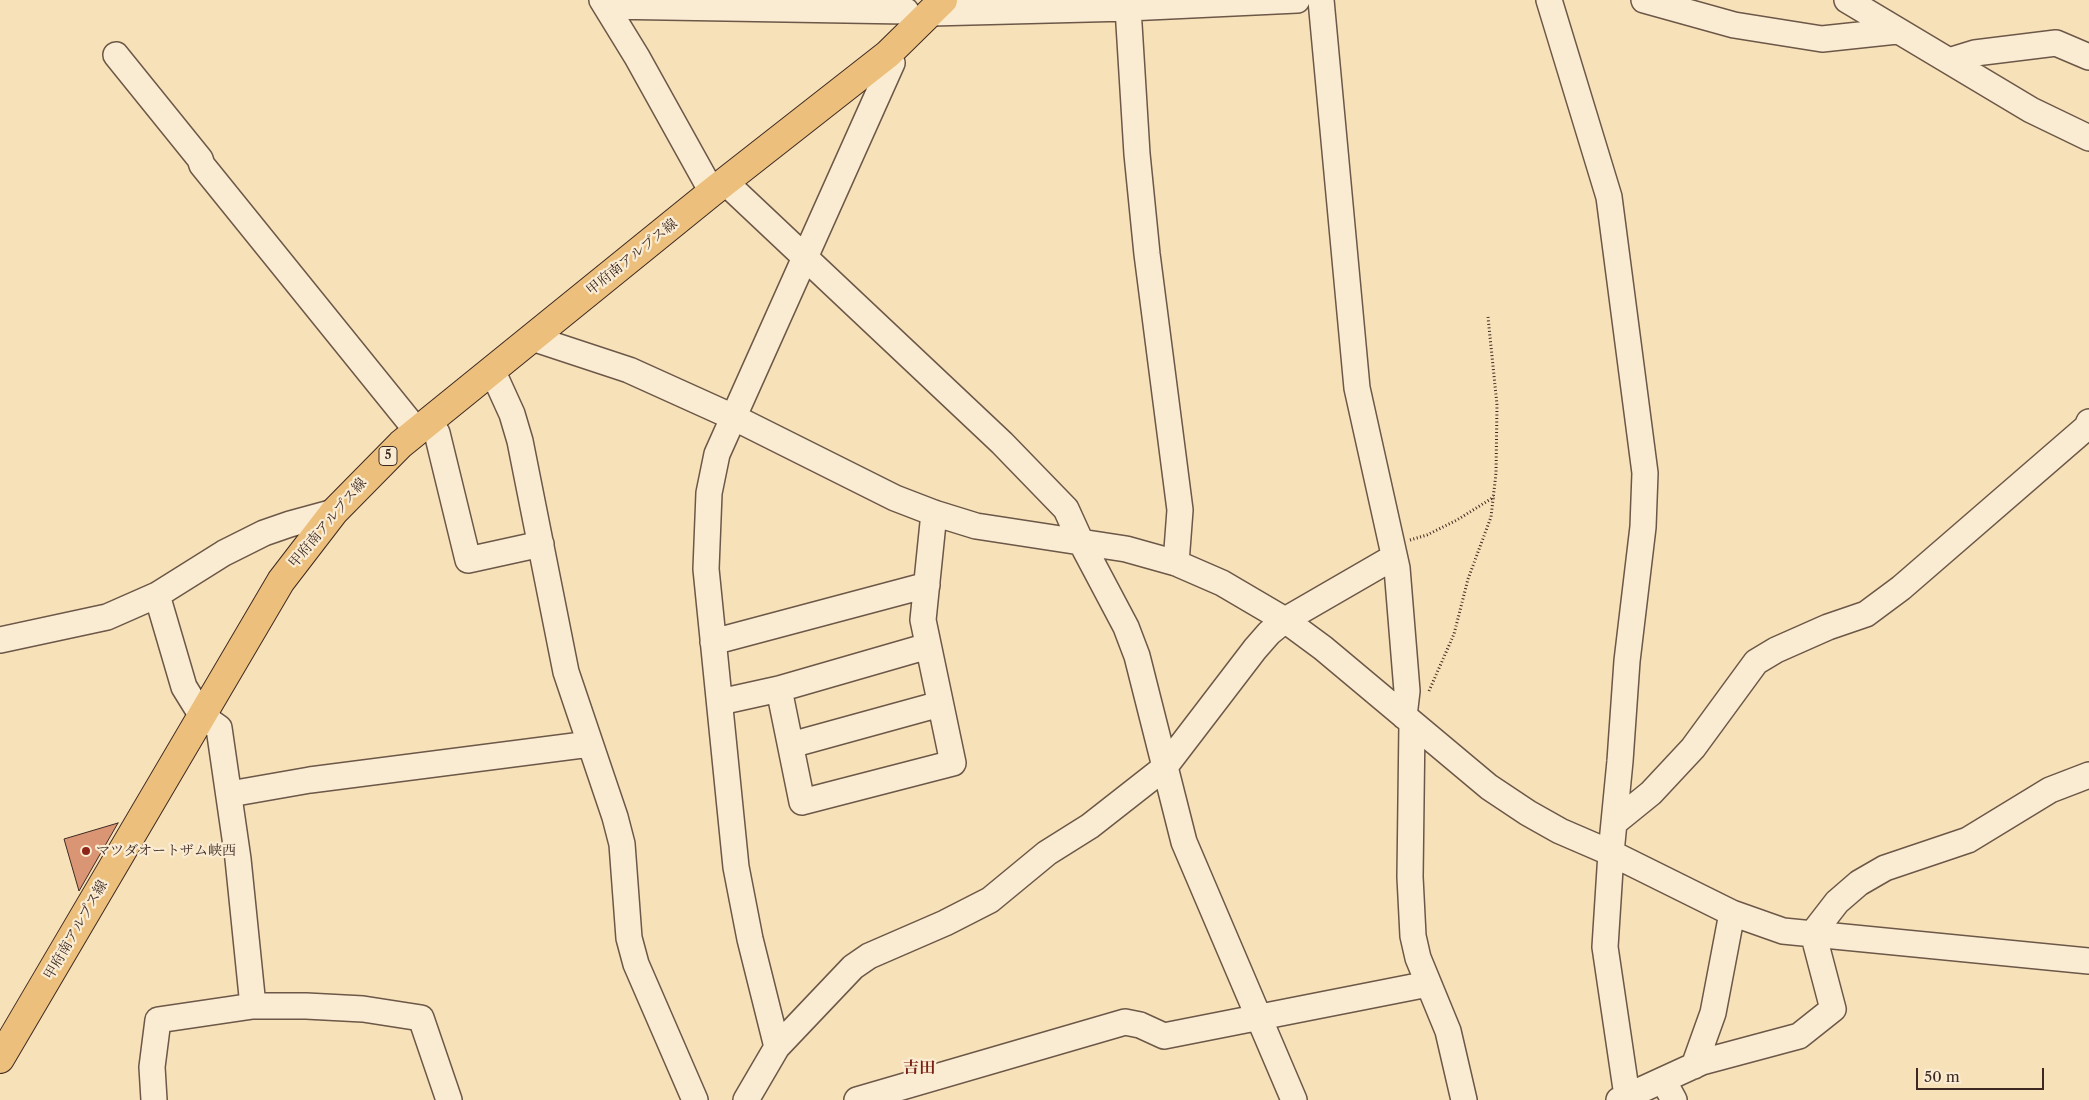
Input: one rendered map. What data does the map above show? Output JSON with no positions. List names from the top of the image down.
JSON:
{
  "streets": {
    "main road": ["甲府南アルプス線", "5"]
  },
  "districts": ["吉田"],
  "places": ["マツダオートザム峡西"],
  "scale_bar": "50 m"
}
